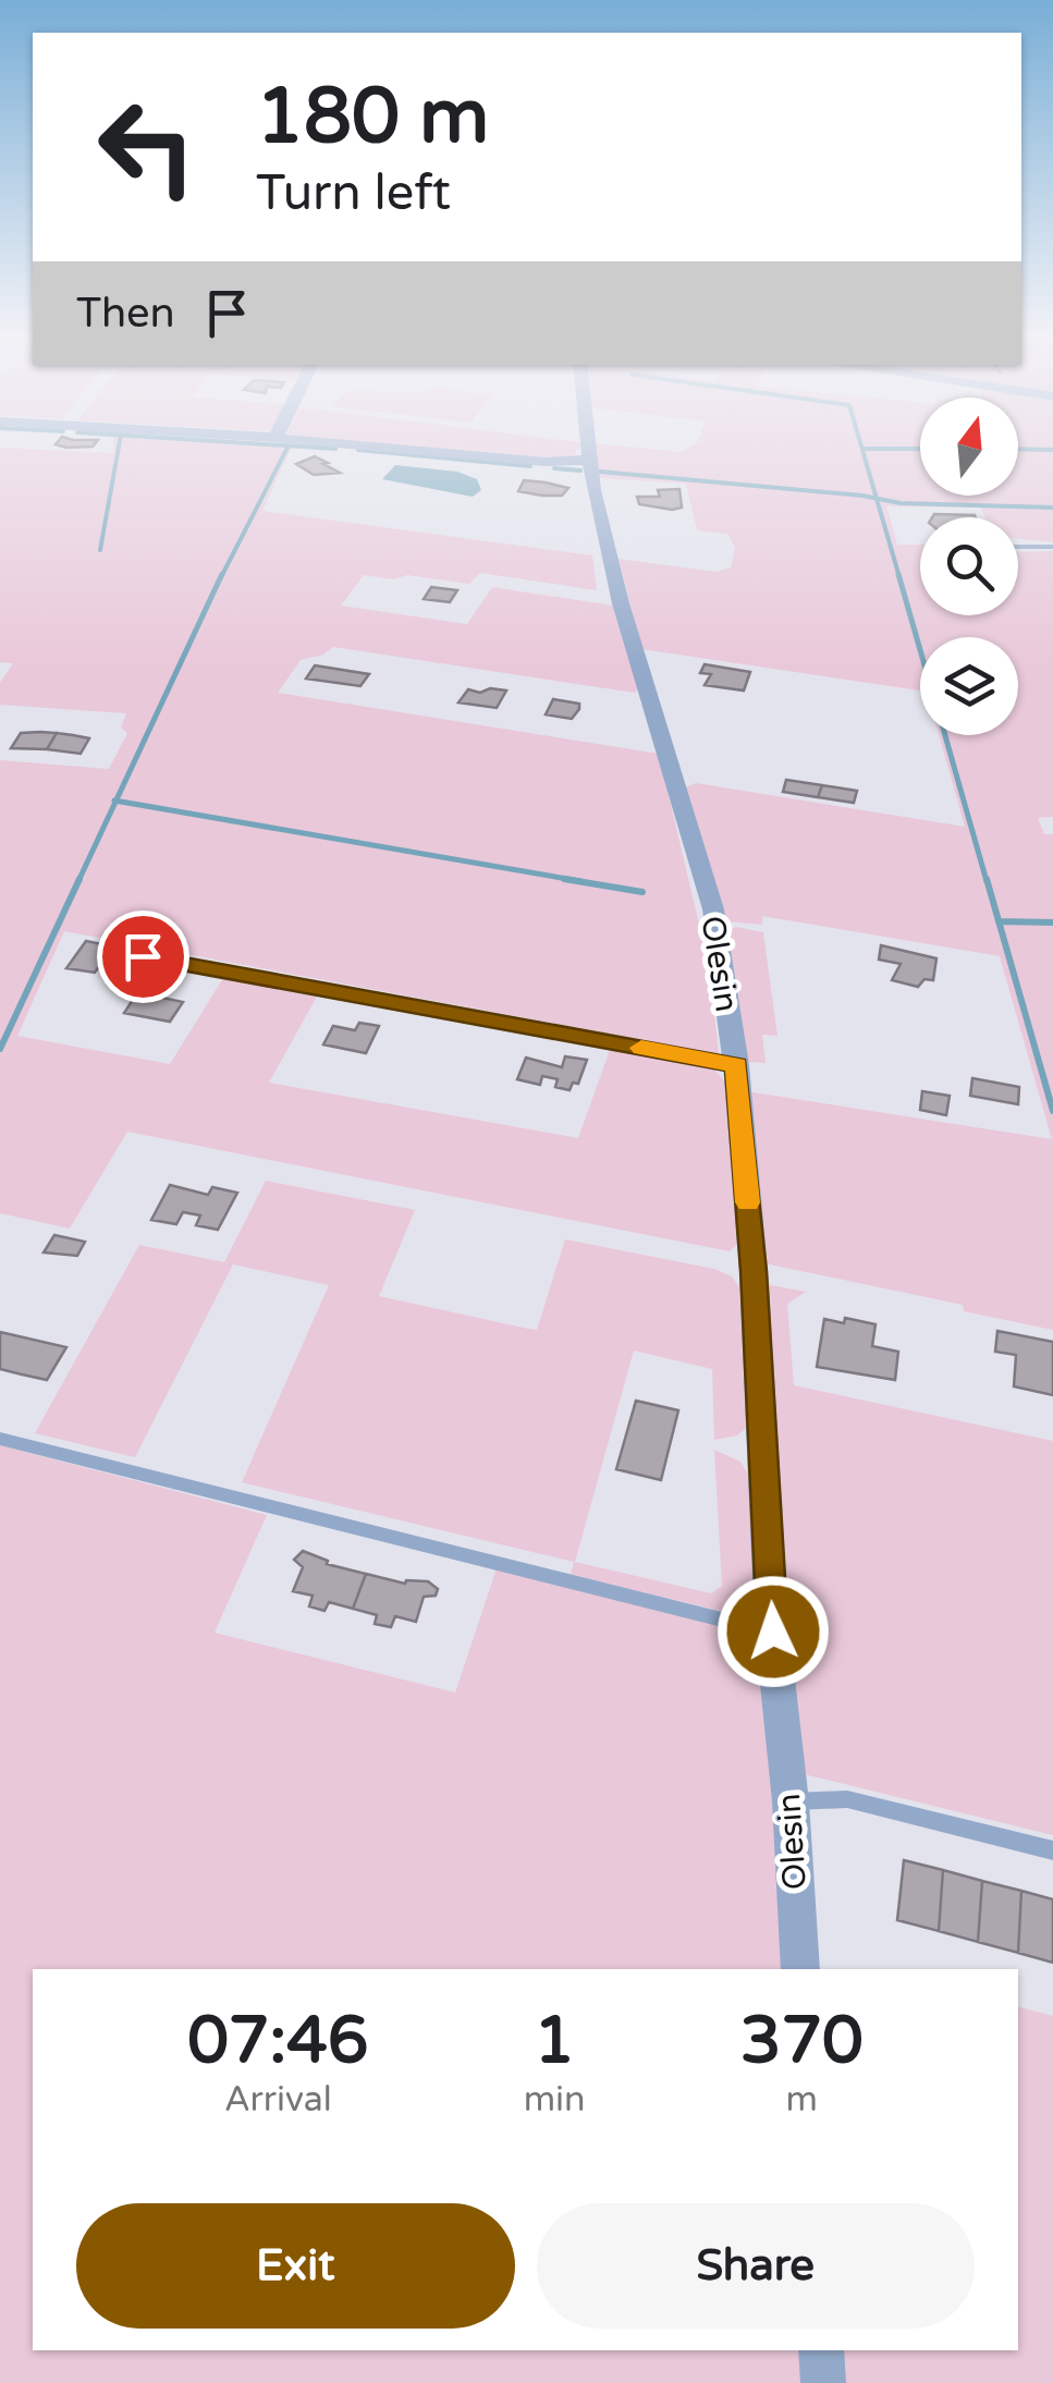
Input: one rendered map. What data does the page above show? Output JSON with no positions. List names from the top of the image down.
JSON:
{
  "streets": {
    "street": ["Olesin"]
  },
  "north": "top",
  "page": {
    "turn": ["180 m", "Turn left"],
    "then": "Then",
    "eta": [
      "07:46",
      "Arrival",
      "1",
      "min",
      "370",
      "m"
    ],
    "buttons": ["Exit", "Share"]
  }
}
